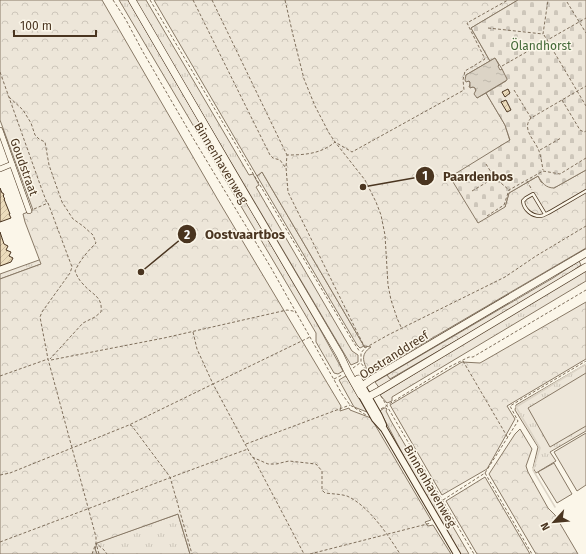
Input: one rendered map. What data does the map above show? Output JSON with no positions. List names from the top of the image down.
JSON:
{
  "streets": {
    "main road": ["Binnenhavenweg", "Oostranddreef"],
    "street": ["Goudstraat"]
  },
  "crossings": [
    ["Binnenhavenweg", "Oostranddreef"]
  ],
  "parks": ["Ölandhorst"],
  "places": ["Paardenbos", "Oostvaartbos"],
  "scale_bar": "100 m",
  "north": "bottom left"
}
